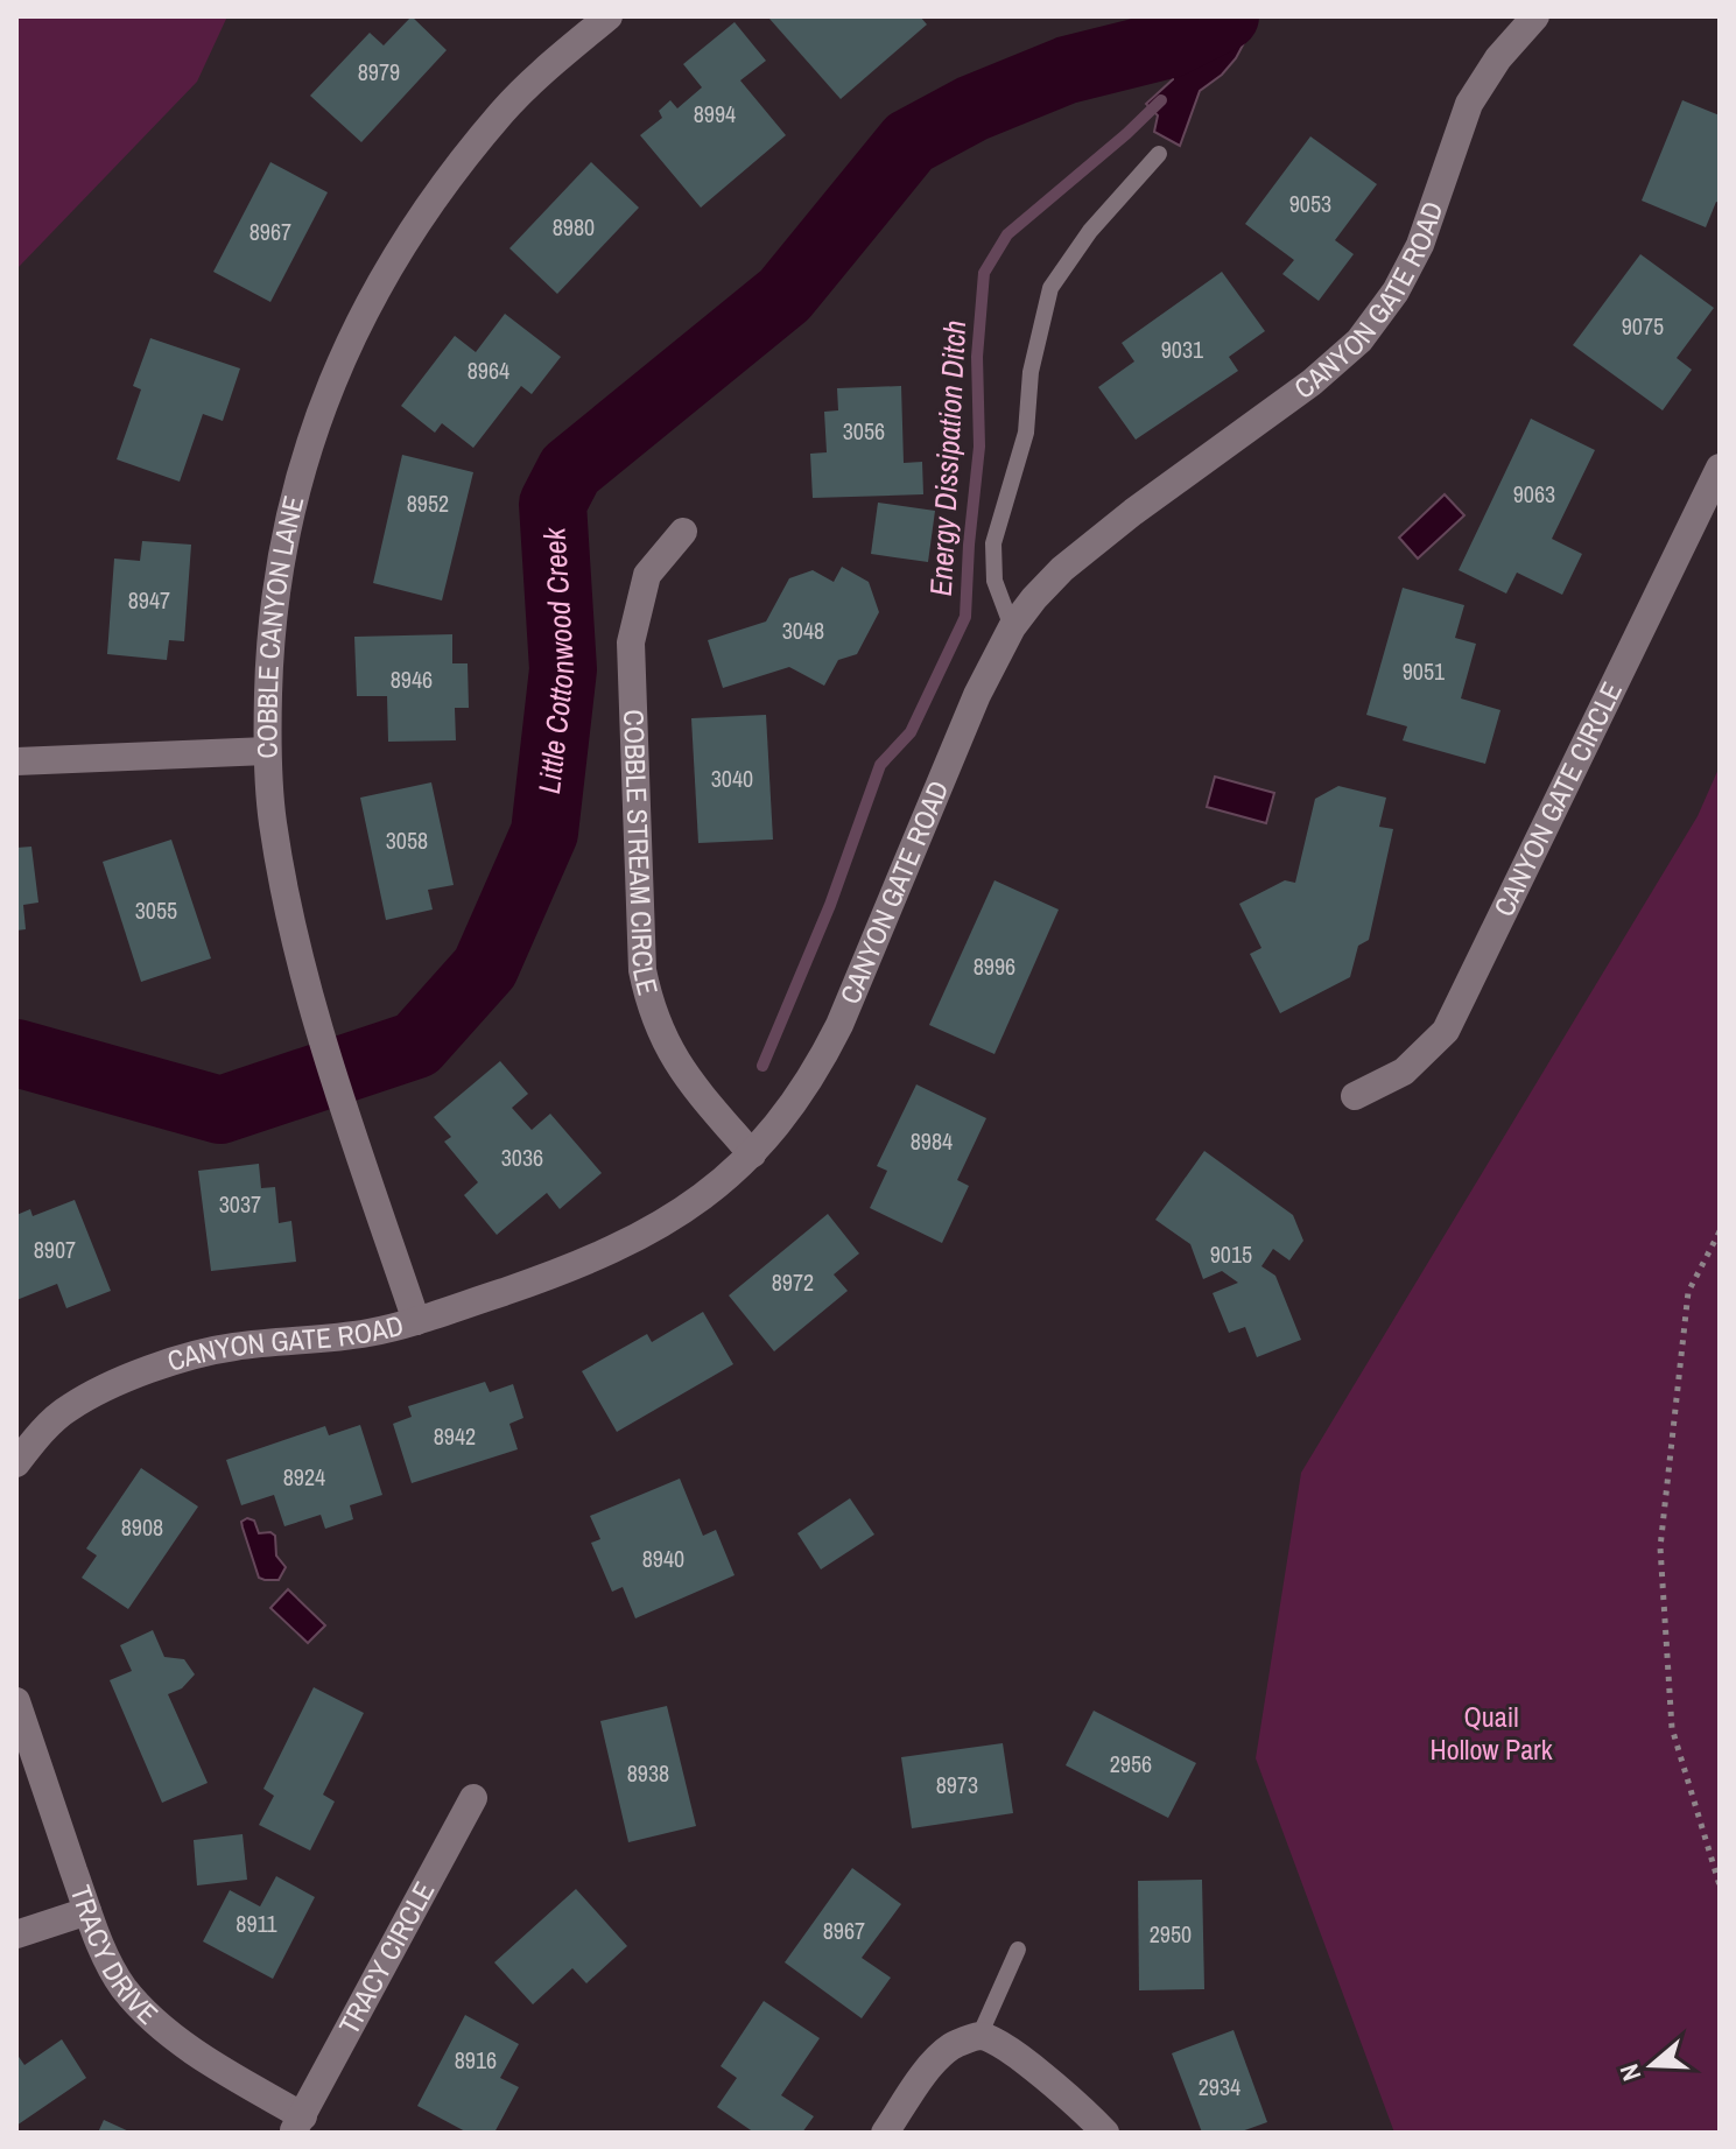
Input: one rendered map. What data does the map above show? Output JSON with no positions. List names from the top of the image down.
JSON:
{
  "streets": {
    "street": [
      "CANYON GATE ROAD",
      "COBBLE CANYON LANE",
      "CANYON GATE CIRCLE",
      "COBBLE STREAM CIRCLE",
      "TRACY DRIVE",
      "TRACY CIRCLE"
    ]
  },
  "crossings": [
    ["CANYON GATE ROAD", "COBBLE CANYON LANE"],
    ["CANYON GATE ROAD", "COBBLE STREAM CIRCLE"],
    ["TRACY DRIVE", "TRACY CIRCLE"]
  ],
  "water": ["Energy Dissipation Ditch", "Little Cottonwood Creek"],
  "parks": ["Quail Hollow Park"],
  "house_numbers": [
    "8979",
    "8994",
    "9053",
    "8980",
    "8967",
    "9075",
    "9031",
    "8964",
    "3056",
    "9063",
    "8952",
    "8947",
    "3048",
    "9051",
    "8946",
    "3040",
    "3058",
    "3055",
    "8996",
    "8984",
    "3036",
    "3037",
    "8907",
    "9015",
    "8972",
    "8942",
    "8924",
    "8908",
    "8940",
    "2956",
    "8938",
    "8973",
    "8911",
    "8967",
    "2950",
    "8916",
    "2934"
  ],
  "north": "left"
}
